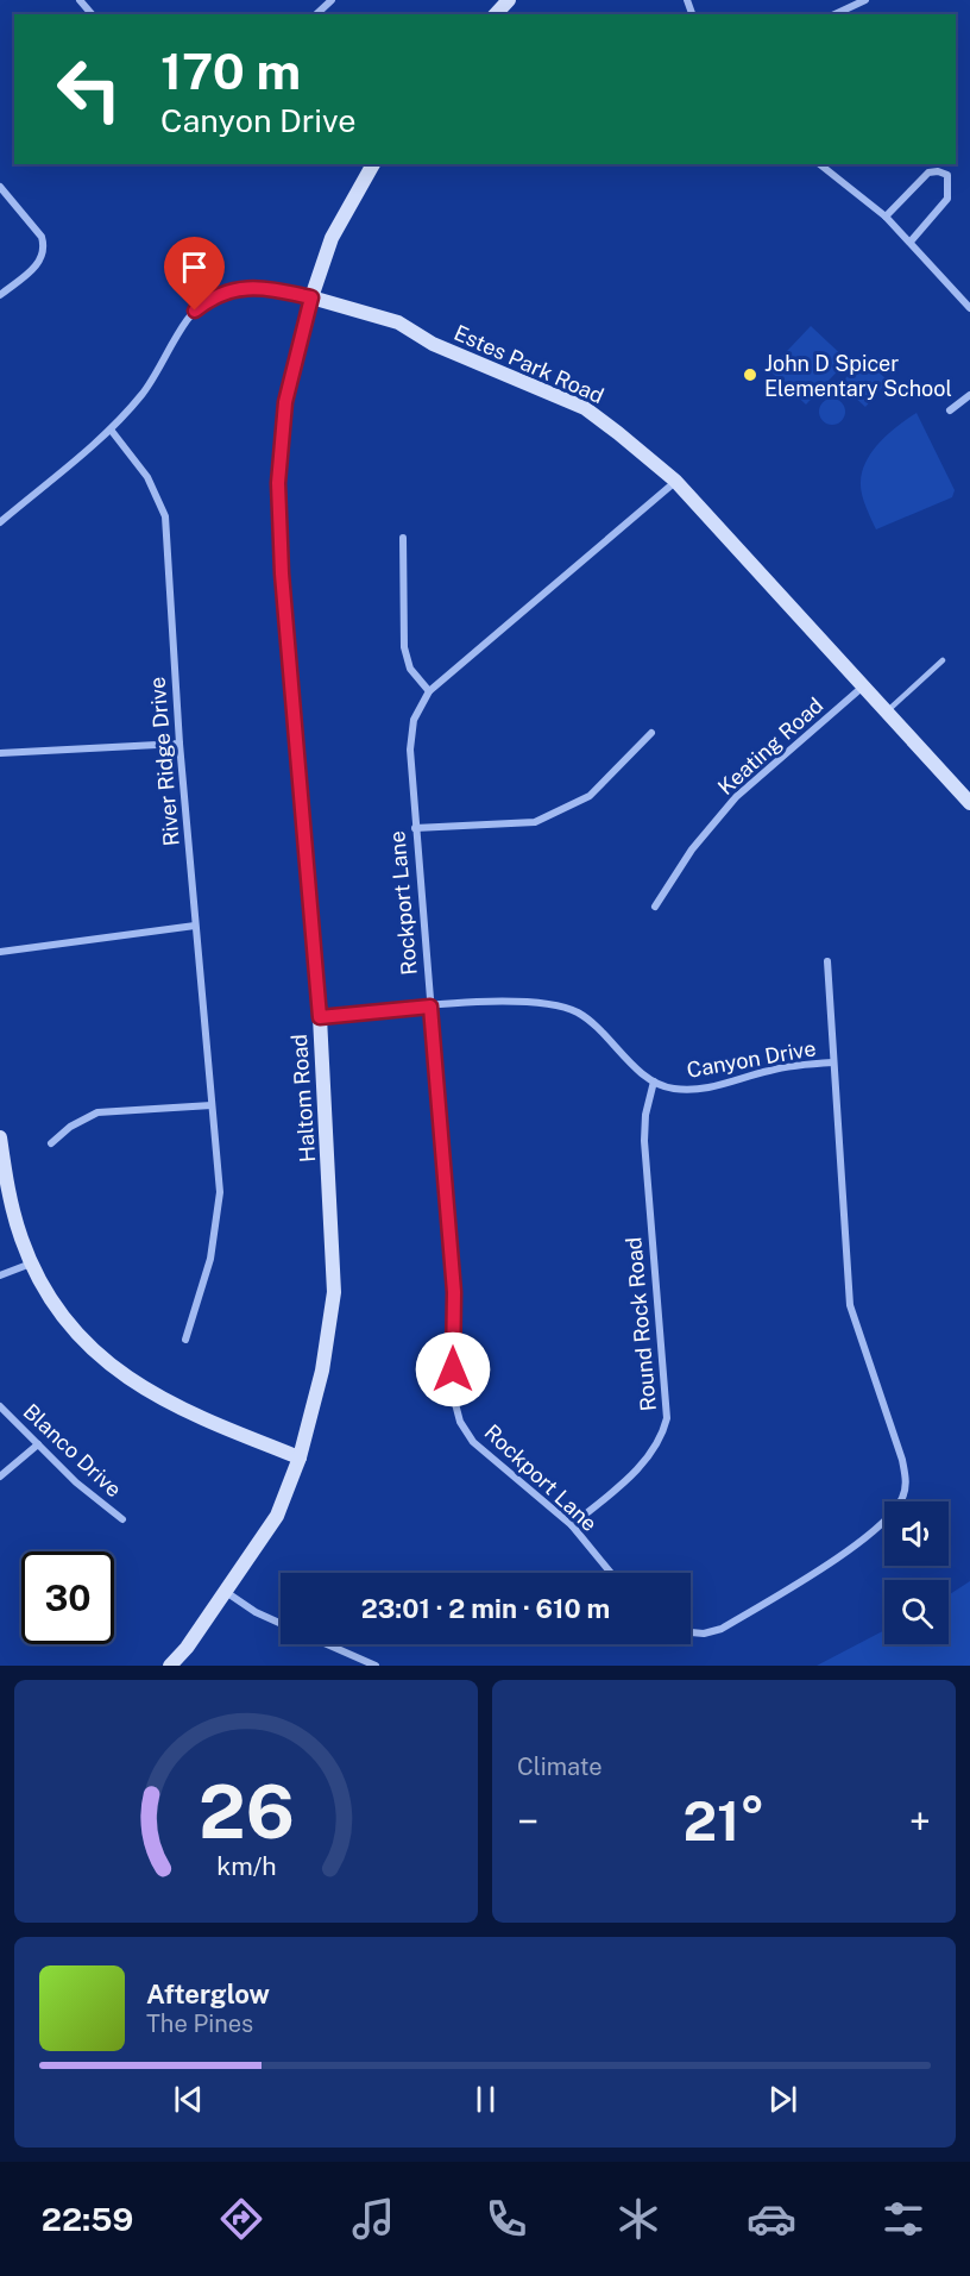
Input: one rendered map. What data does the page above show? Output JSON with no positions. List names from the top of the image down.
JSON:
{
  "streets": {
    "main road": ["Estes Park Road", "Haltom Road"],
    "street": [
      "Keating Road",
      "River Ridge Drive",
      "Rockport Lane",
      "Canyon Drive",
      "Round Rock Road",
      "Blanco Drive"
    ]
  },
  "crossings": [
    ["Estes Park Road", "Keating Road"],
    ["Estes Park Road", "River Ridge Drive"],
    ["Estes Park Road", "Rockport Lane"],
    ["Estes Park Road", "Haltom Road"],
    ["Rockport Lane", "Round Rock Road"],
    ["Canyon Drive", "Round Rock Road"]
  ],
  "places": ["John D Spicer Elementary School"],
  "page": {
    "turn": ["170 m", "Canyon Drive"],
    "limit": "30",
    "trip": "23:01 · 2 min · 610 m",
    "tile": "Climate",
    "heat": ["−", "21°", "+"],
    "song": ["Afterglow", "The Pines"],
    "tabs": "22:59",
    "gauge": ["26", "km/h"]
  }
}
